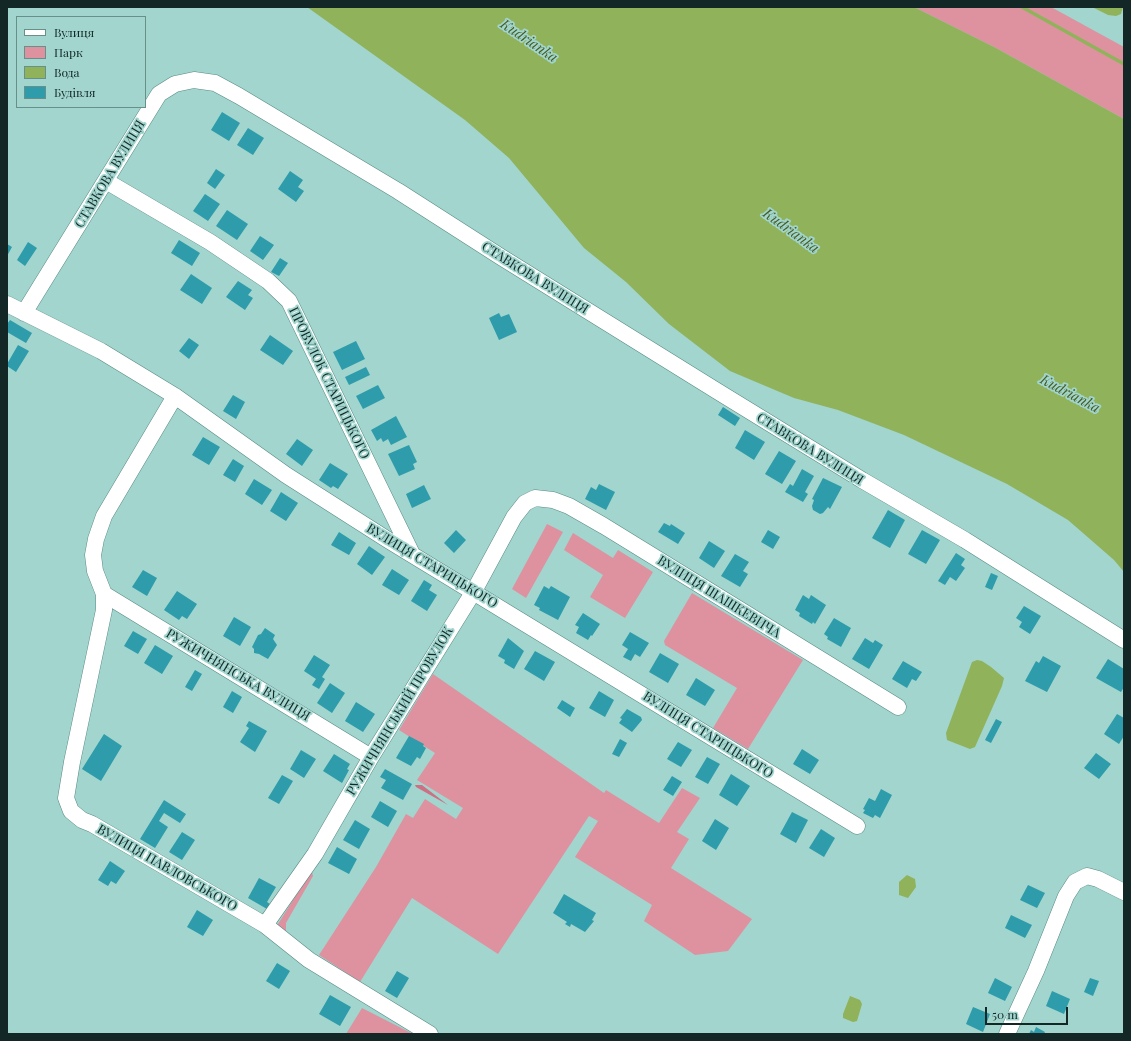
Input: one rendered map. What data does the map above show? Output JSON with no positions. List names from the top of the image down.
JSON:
{
  "streets": {
    "street": [
      "СТАВКОВА ВУЛИЦЯ",
      "ПРОВУЛОК СТАРИЦЬКОГО",
      "ВУЛИЦЯ СТАРИЦЬКОГО",
      "ВУЛИЦЯ ШАШКЕВИЧА",
      "РУЖИЧНЯНСЬКА ВУЛИЦЯ",
      "РУЖИЧНЯНСЬКИЙ ПРОВУЛОК",
      "ВУЛИЦЯ ПАВЛОВСЬКОГО"
    ]
  },
  "crossings": [
    ["СТАВКОВА ВУЛИЦЯ", "ПРОВУЛОК СТАРИЦЬКОГО"],
    ["СТАВКОВА ВУЛИЦЯ", "ВУЛИЦЯ СТАРИЦЬКОГО"],
    ["ПРОВУЛОК СТАРИЦЬКОГО", "ВУЛИЦЯ СТАРИЦЬКОГО"],
    ["ВУЛИЦЯ СТАРИЦЬКОГО", "РУЖИЧНЯНСЬКИЙ ПРОВУЛОК"],
    ["ВУЛИЦЯ ШАШКЕВИЧА", "РУЖИЧНЯНСЬКИЙ ПРОВУЛОК"],
    ["РУЖИЧНЯНСЬКА ВУЛИЦЯ", "РУЖИЧНЯНСЬКИЙ ПРОВУЛОК"],
    ["РУЖИЧНЯНСЬКА ВУЛИЦЯ", "ВУЛИЦЯ ПАВЛОВСЬКОГО"],
    ["РУЖИЧНЯНСЬКИЙ ПРОВУЛОК", "ВУЛИЦЯ ПАВЛОВСЬКОГО"]
  ],
  "water": ["Kudrianka"],
  "legend": [
    "Вулиця",
    "Парк",
    "Вода",
    "Будівля"
  ],
  "scale_bar": "50 m"
}
